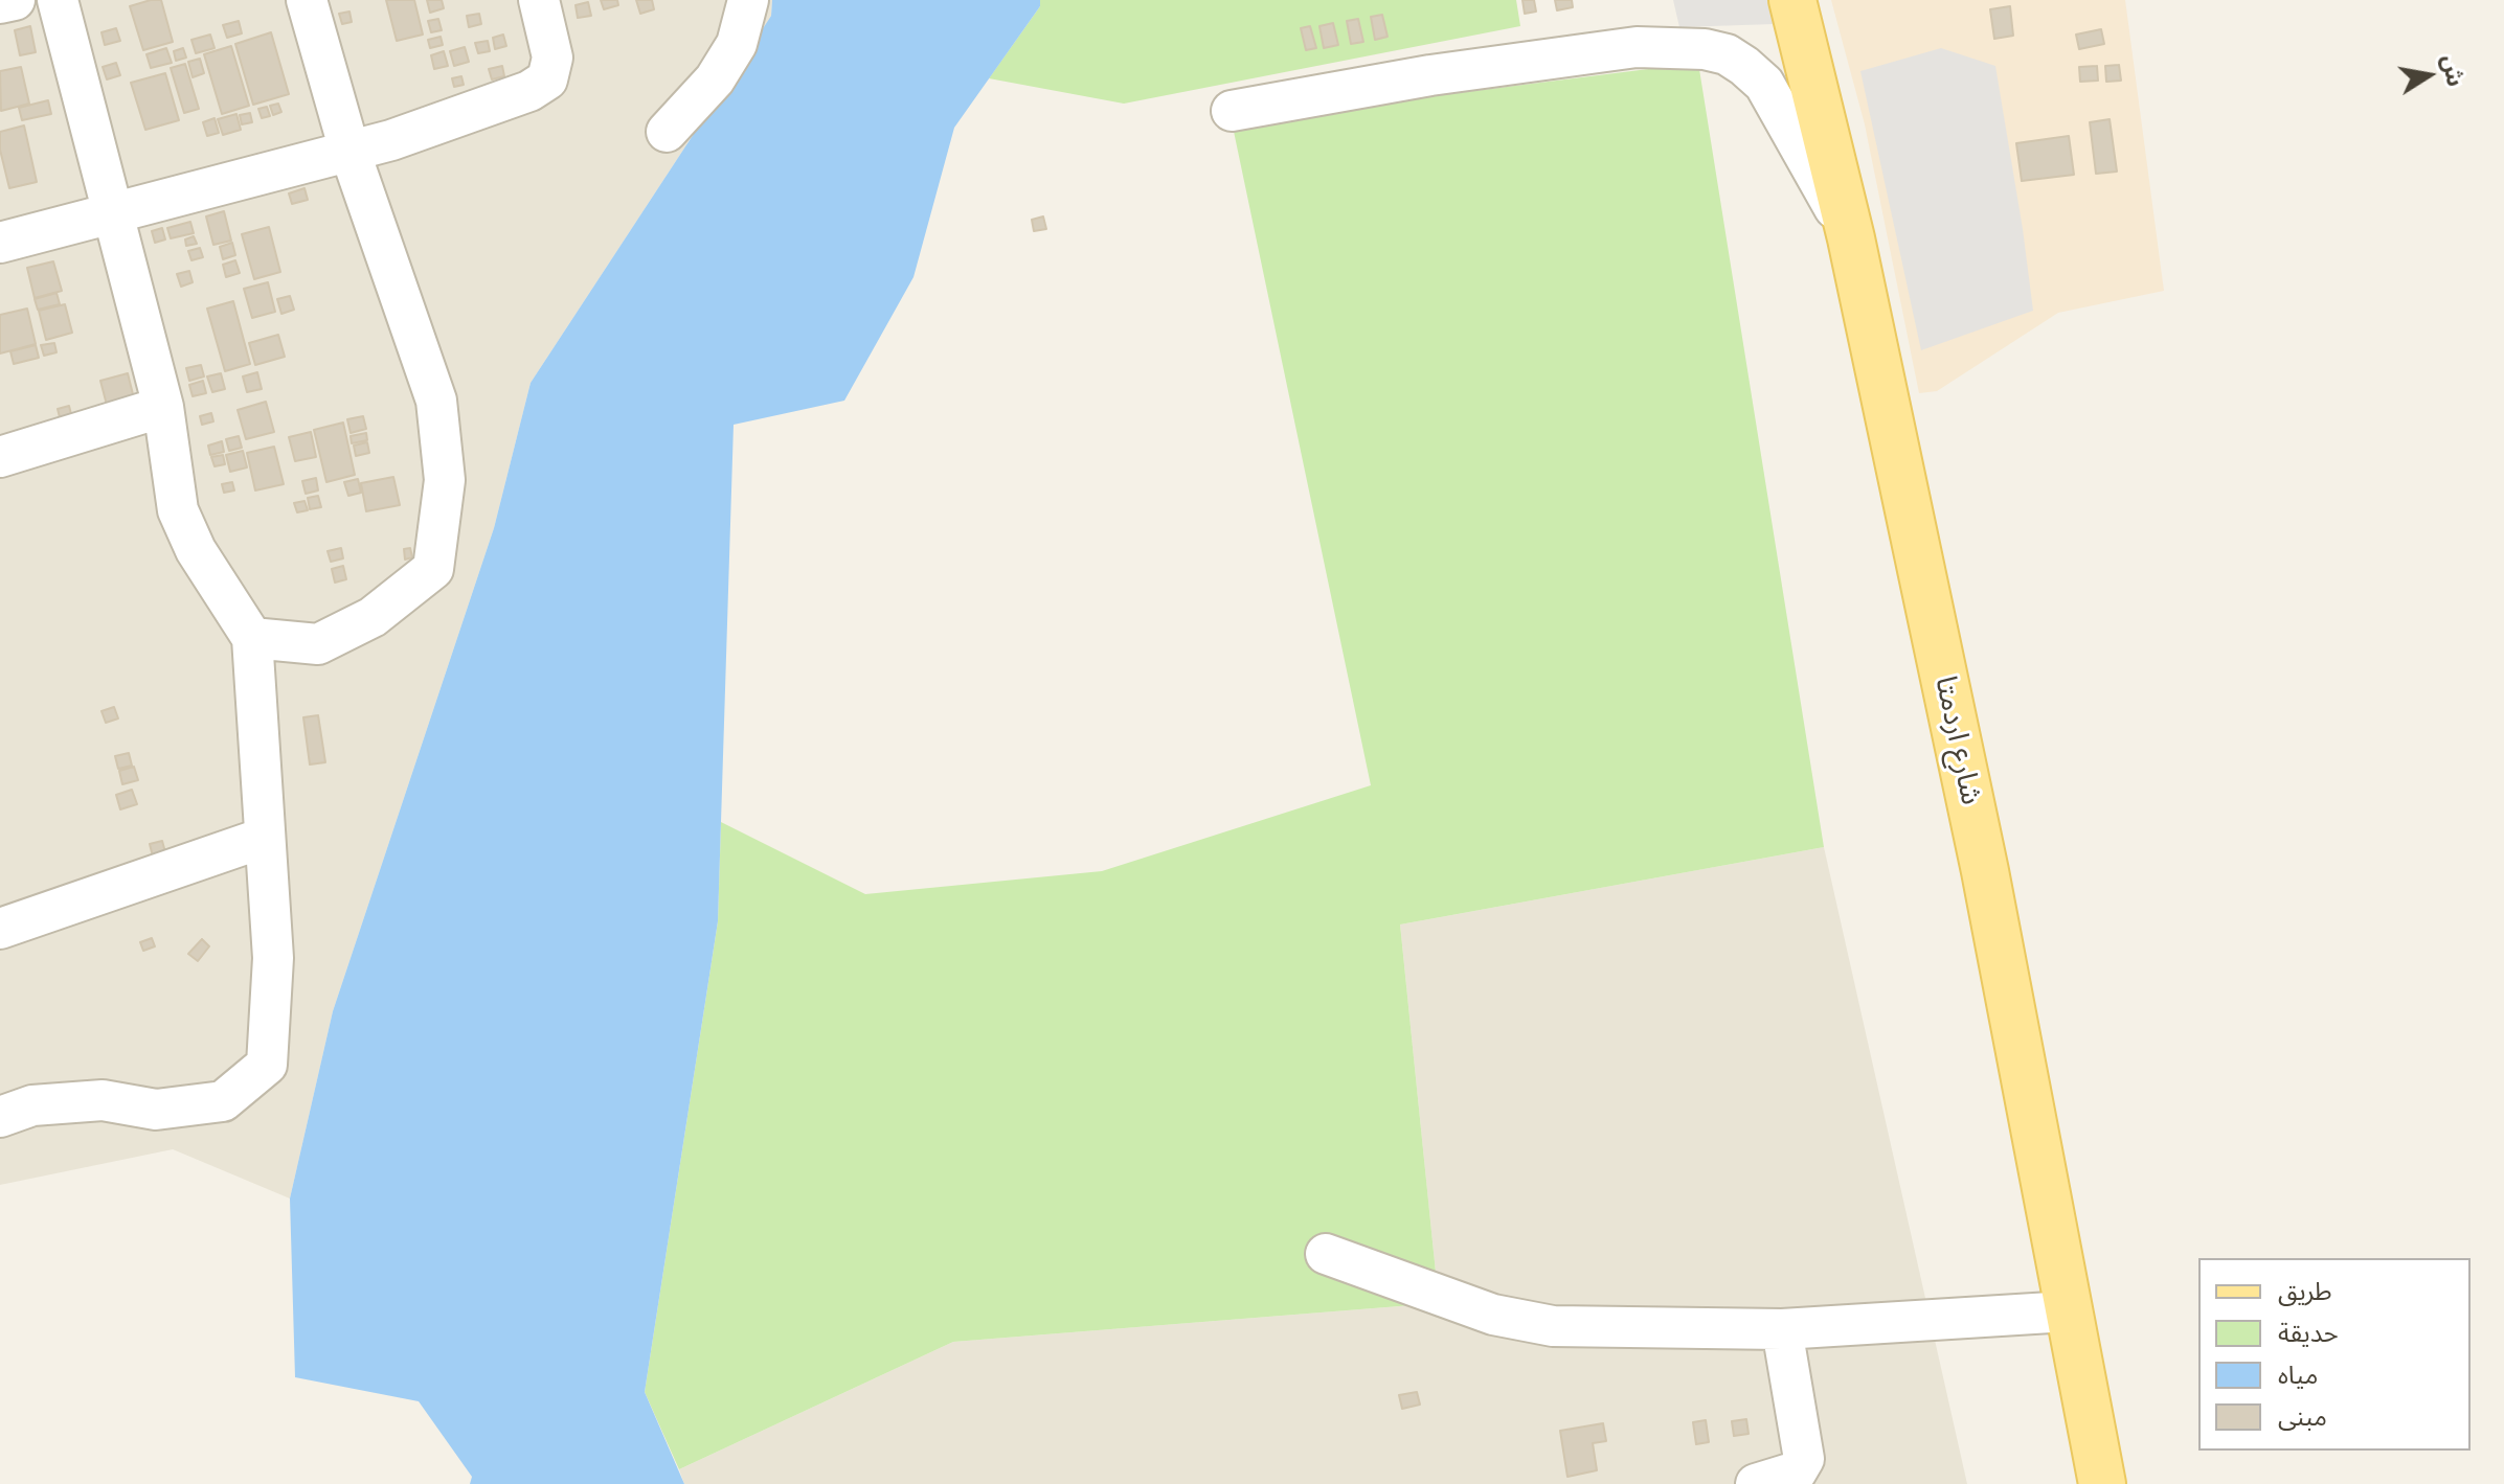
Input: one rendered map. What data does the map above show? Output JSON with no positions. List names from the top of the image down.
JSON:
{
  "streets": {
    "main road": ["شارع اردمتا"]
  },
  "legend": [
    "طريق",
    "حديقة",
    "مياه",
    "مبنى"
  ],
  "north": "right"
}
